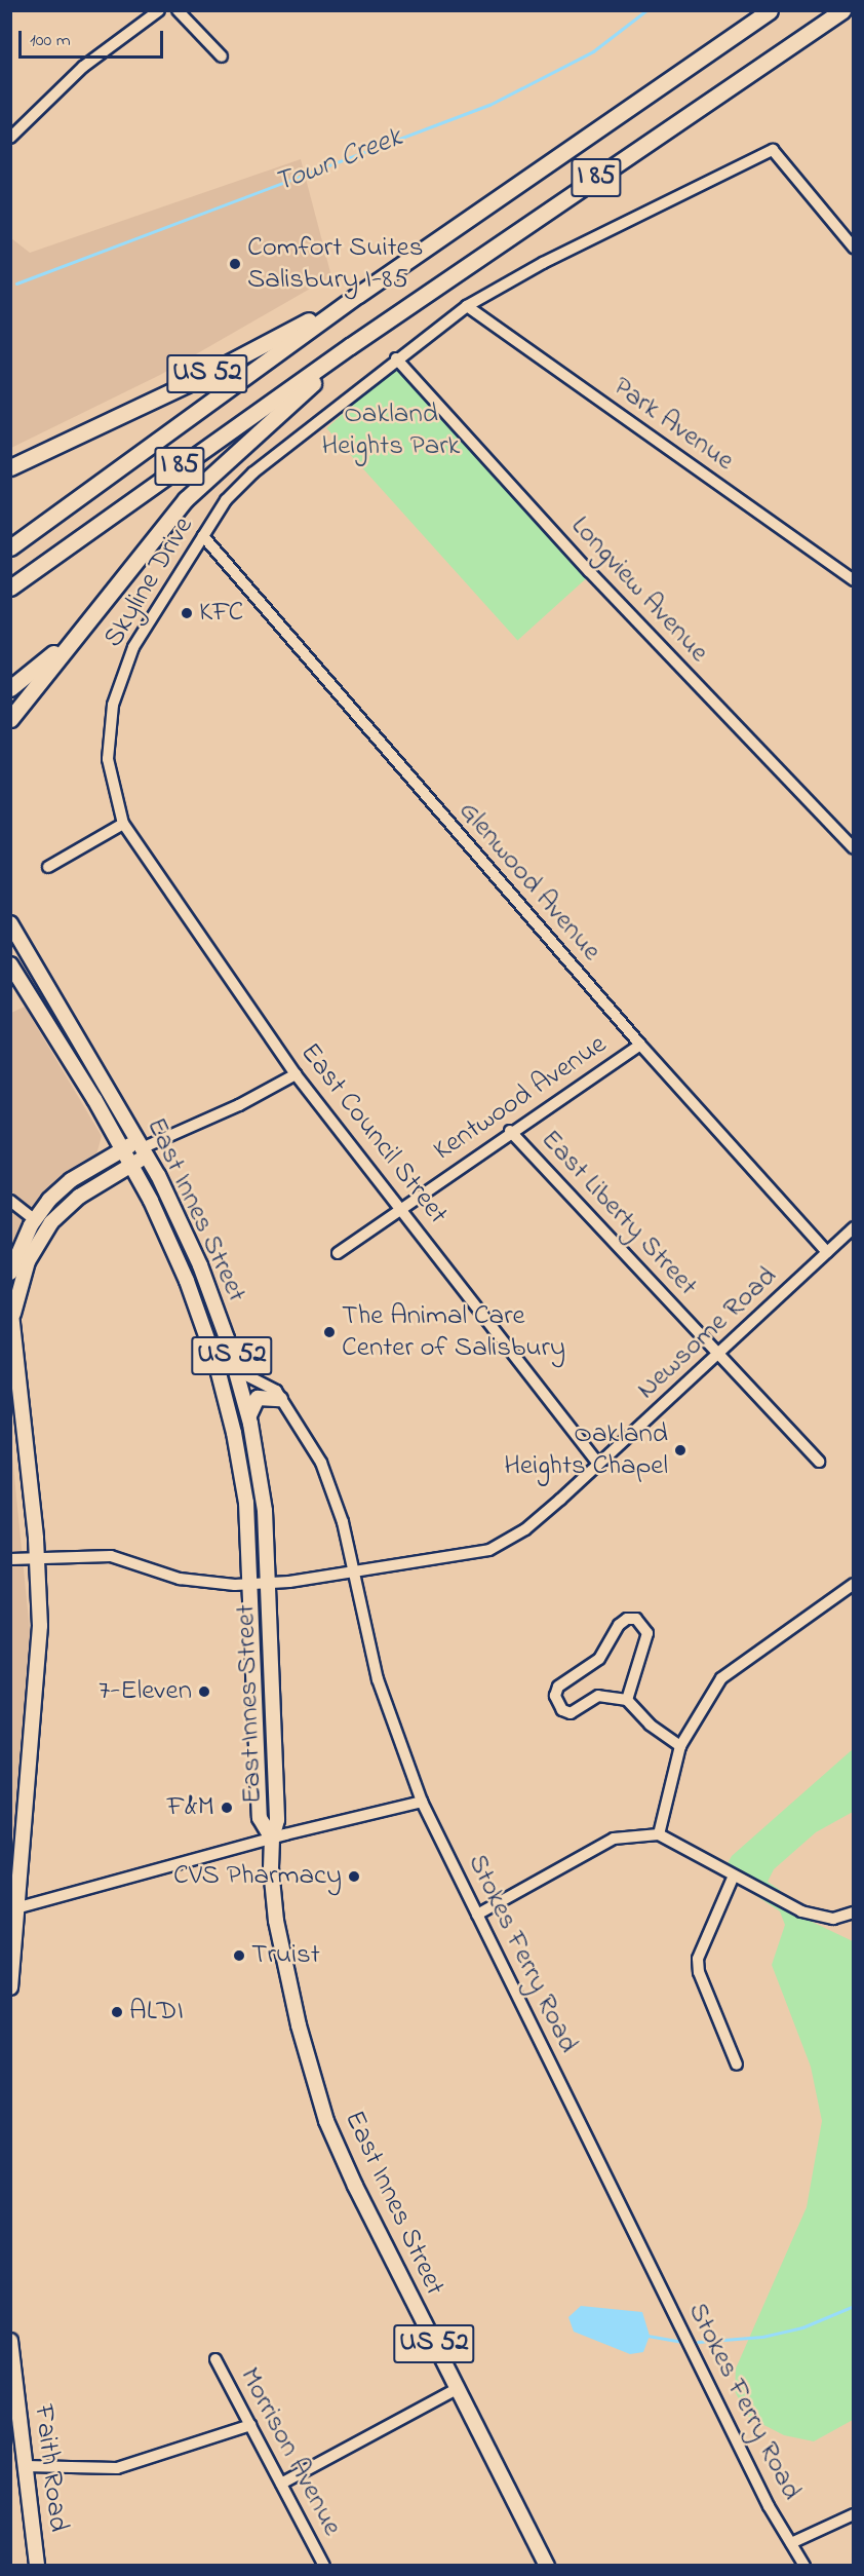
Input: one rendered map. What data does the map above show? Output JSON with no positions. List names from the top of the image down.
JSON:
{
  "streets": {
    "highway": ["I 85", "US 52"],
    "main road": ["East Innes Street", "Faith Road"],
    "street": [
      "Park Avenue",
      "Skyline Drive",
      "Longview Avenue",
      "Glenwood Avenue",
      "Kentwood Avenue",
      "East Council Street",
      "East Liberty Street",
      "Newsome Road",
      "Stokes Ferry Road",
      "Morrison Avenue"
    ]
  },
  "crossings": [
    ["I 85", "US 52"],
    ["Park Avenue", "Skyline Drive"],
    ["Skyline Drive", "Longview Avenue"],
    ["Skyline Drive", "Glenwood Avenue"],
    ["Skyline Drive", "East Council Street"],
    ["Glenwood Avenue", "Kentwood Avenue"],
    ["Glenwood Avenue", "Newsome Road"],
    ["Kentwood Avenue", "East Council Street"],
    ["Kentwood Avenue", "East Liberty Street"],
    ["East Council Street", "Newsome Road"],
    ["East Innes Street", "Newsome Road"],
    ["East Innes Street", "Stokes Ferry Road"],
    ["East Liberty Street", "Newsome Road"],
    ["Newsome Road", "Stokes Ferry Road"]
  ],
  "water": ["Town Creek"],
  "parks": ["Oakland Heights Park"],
  "places": [
    "Comfort Suites Salisbury I-85",
    "KFC",
    "The Animal Care Center of Salisbury",
    "Oakland Heights Chapel",
    "7-Eleven",
    "F&M",
    "CVS Pharmacy",
    "Truist",
    "ALDI"
  ],
  "scale_bar": "100 m"
}
